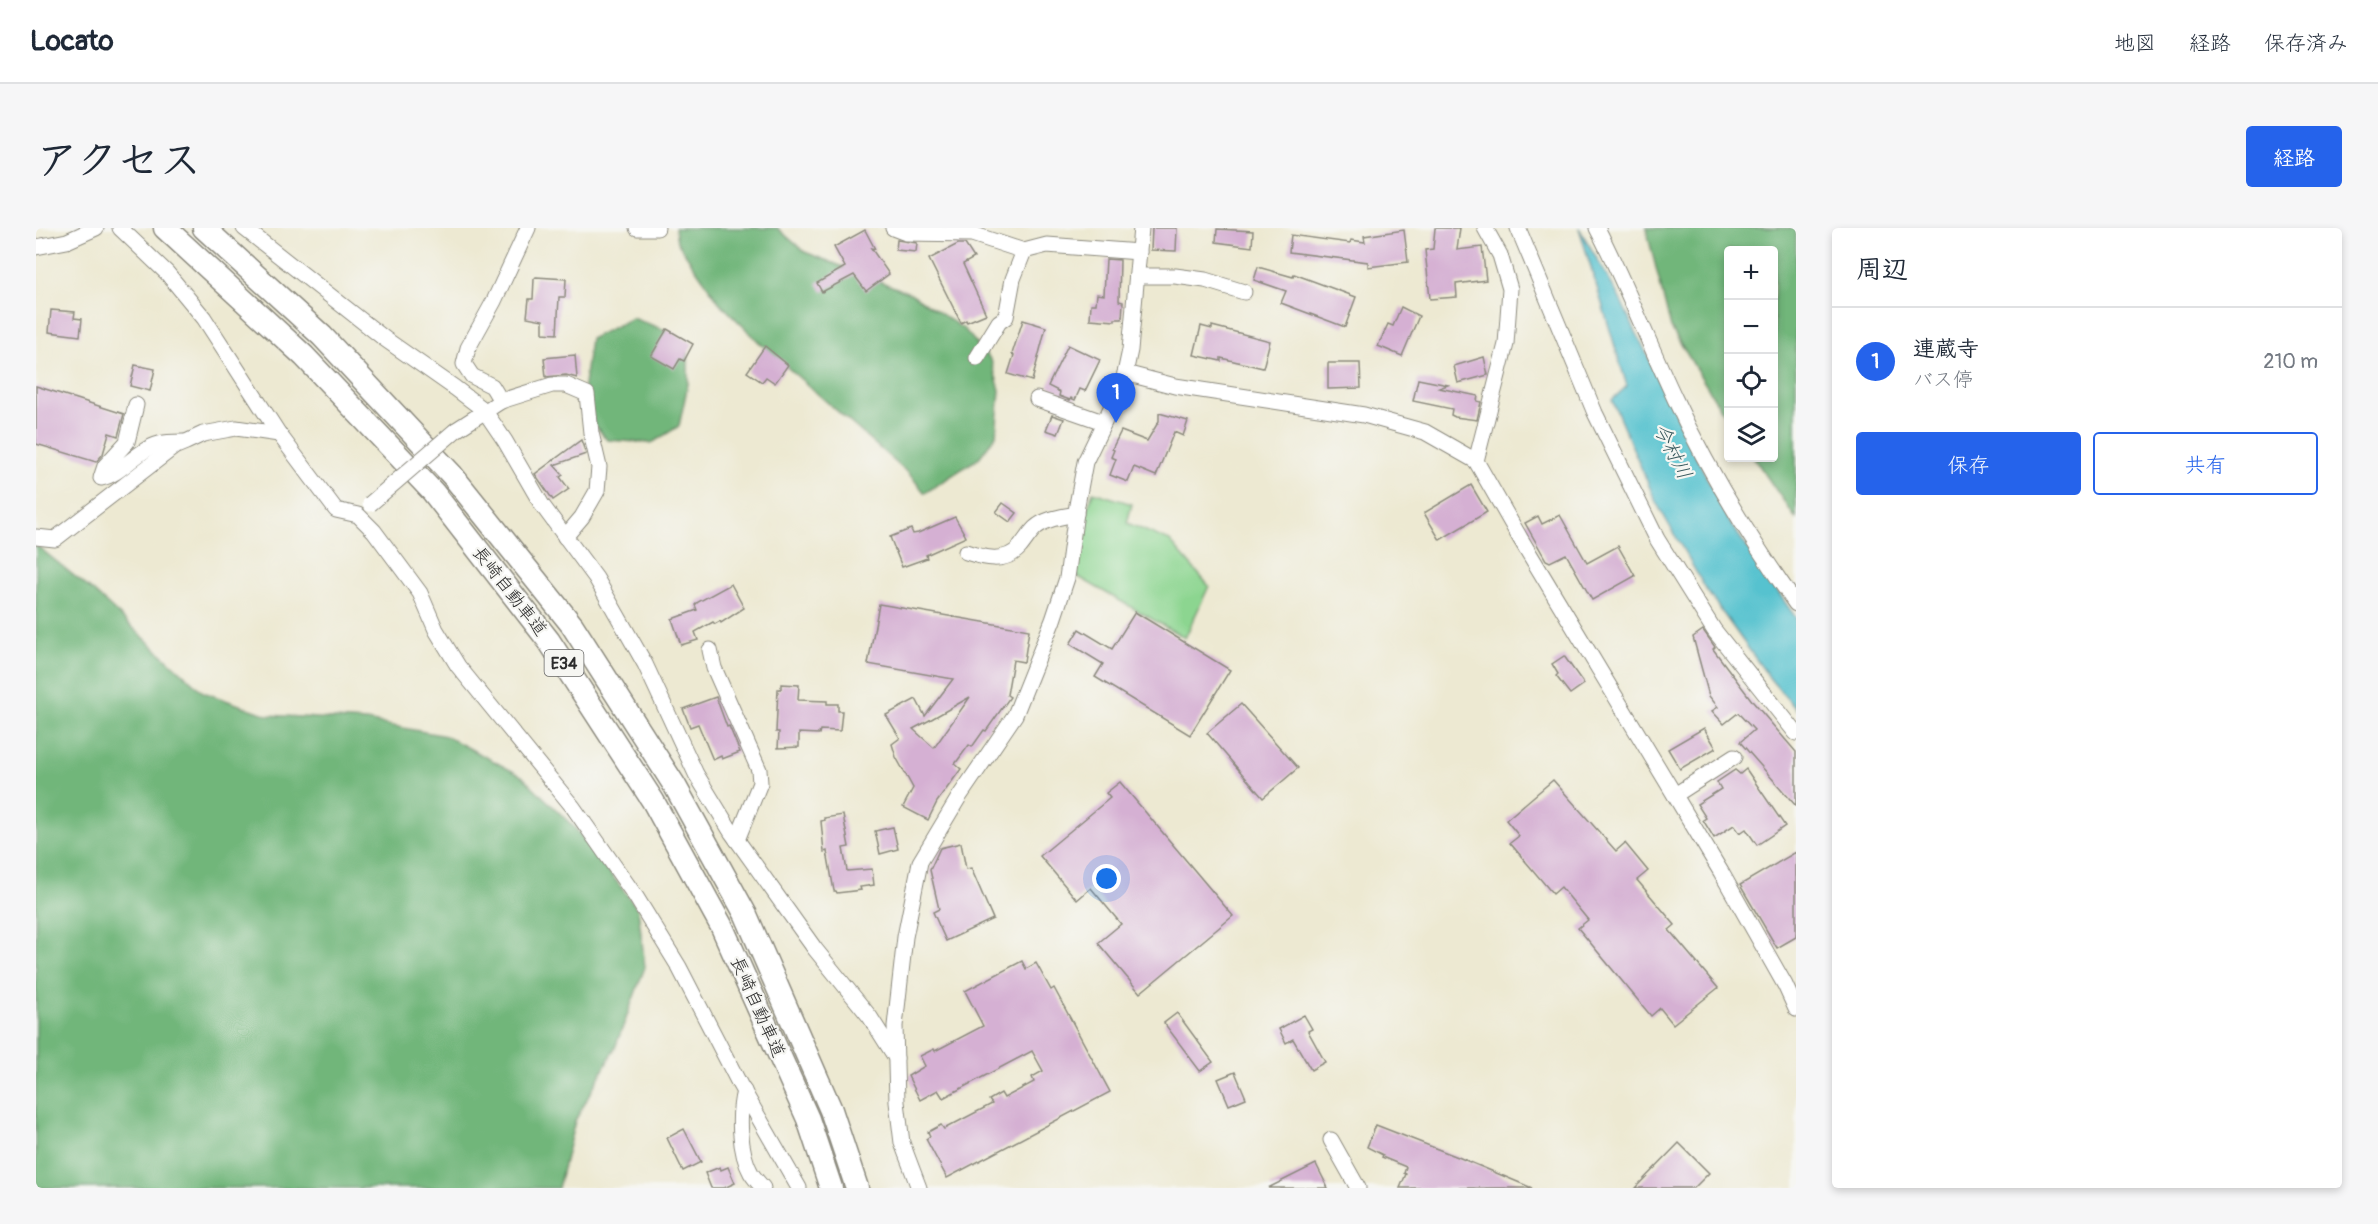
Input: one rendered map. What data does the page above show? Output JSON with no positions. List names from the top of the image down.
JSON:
{
  "streets": {
    "highway": ["長崎自動車道", "E34"]
  },
  "water": ["今村川"],
  "page": {
    "header": "Locato",
    "nav": ["地図", "経路", "保存済み"],
    "title": "アクセス",
    "buttons": [
      "経路",
      ["保存", "共有"]
    ],
    "heading": "周辺",
    "map_buttons": ["+", "−"],
    "list": [
      {
        "mark": "1",
        "name": "連蔵寺",
        "note": "バス停",
        "value": "210 m"
      }
    ],
    "pins": "1"
  }
}
